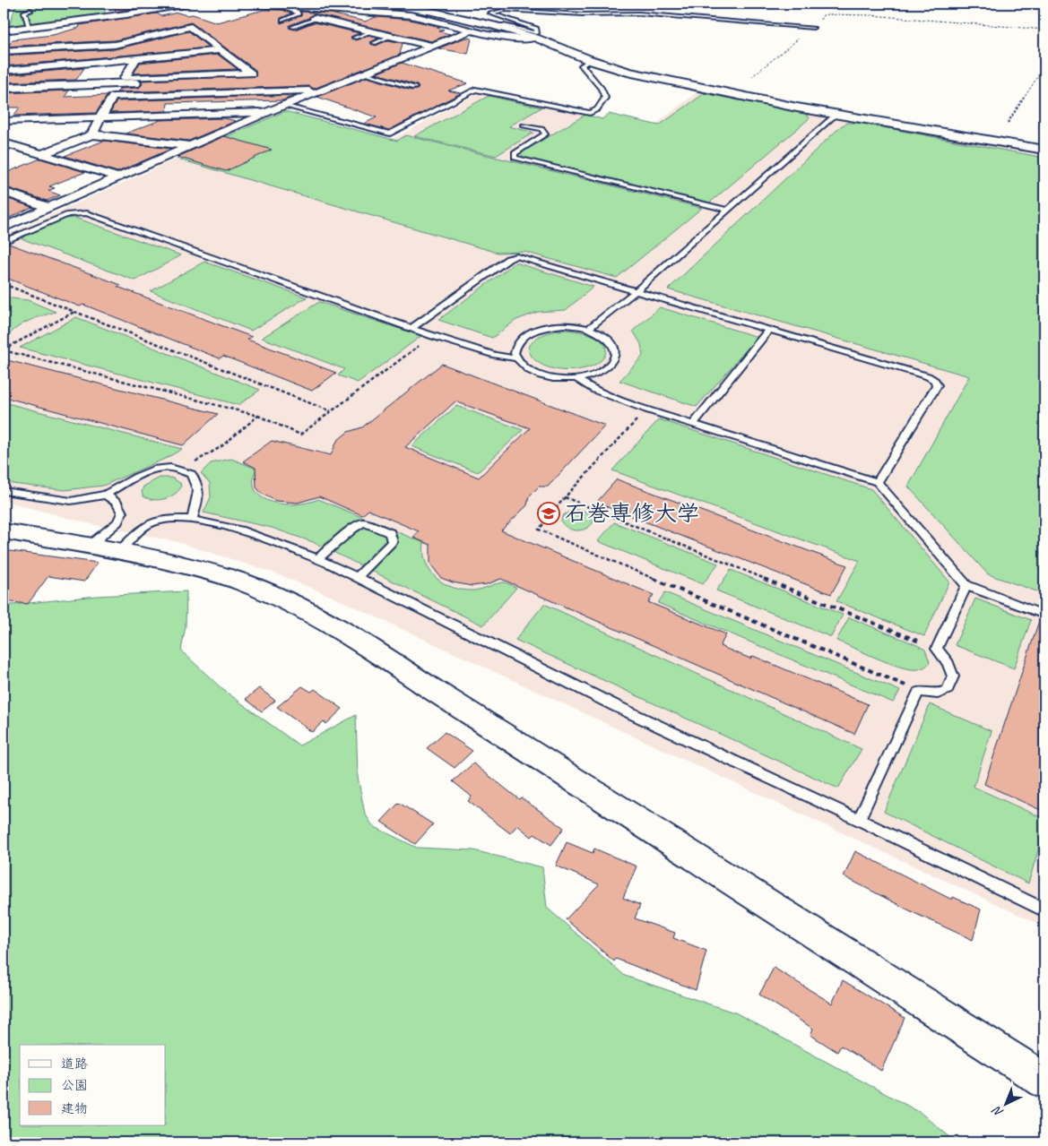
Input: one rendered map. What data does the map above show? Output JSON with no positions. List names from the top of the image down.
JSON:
{
  "places": {
    "school or university": ["石巻専修大学"]
  },
  "legend": ["道路", "公園", "建物"],
  "north": "bottom left"
}
